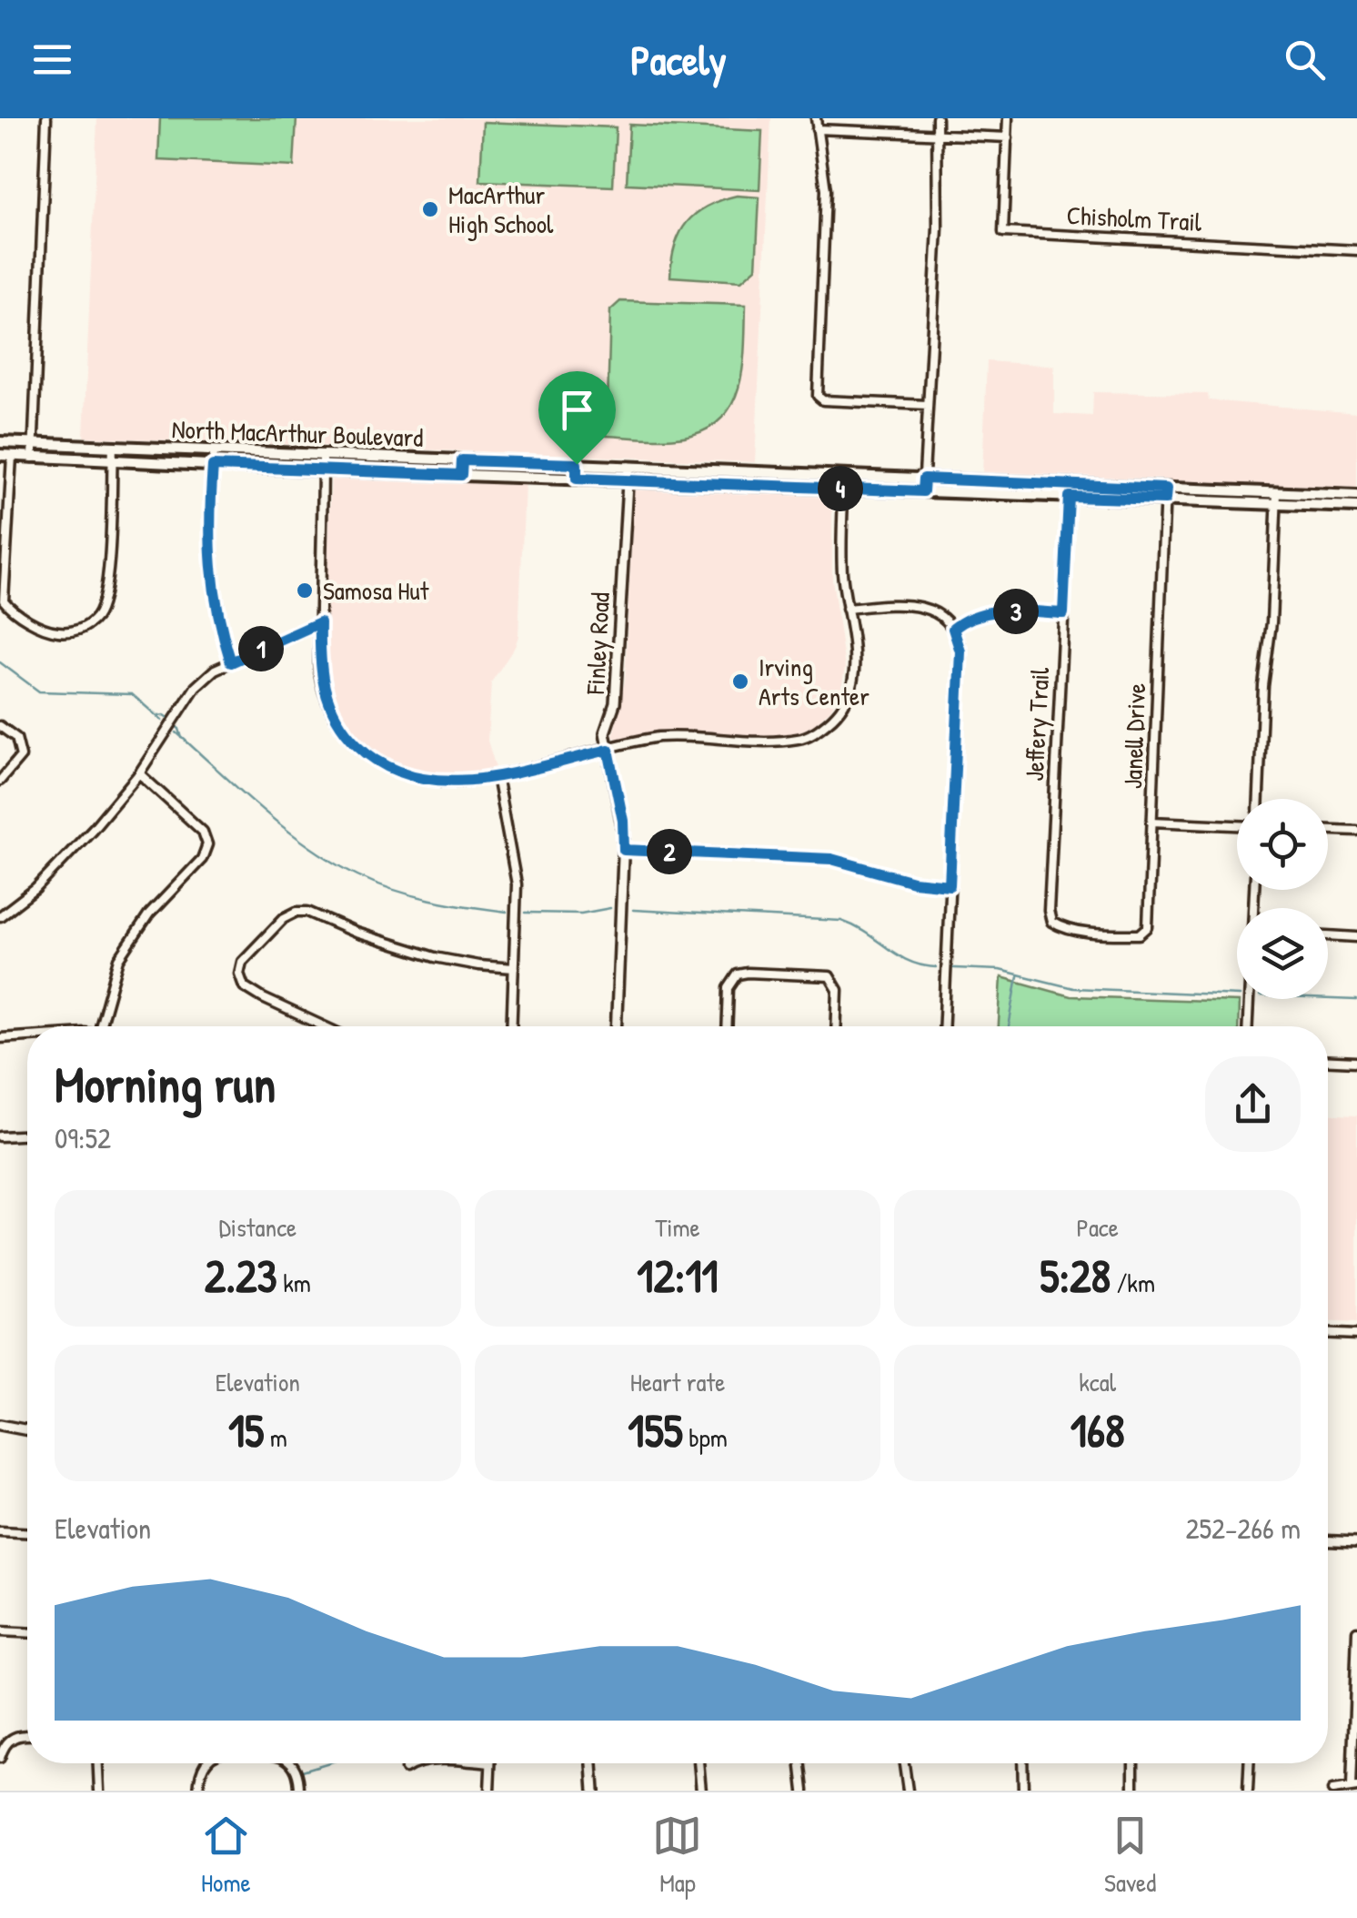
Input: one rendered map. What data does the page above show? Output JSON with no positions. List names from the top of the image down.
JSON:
{
  "streets": {
    "main road": ["North MacArthur Boulevard"],
    "street": [
      "Chisholm Trail",
      "Finley Road",
      "Jeffery Trail",
      "Janell Drive"
    ]
  },
  "crossings": [
    ["North MacArthur Boulevard", "Finley Road"],
    ["North MacArthur Boulevard", "Jeffery Trail"],
    ["North MacArthur Boulevard", "Janell Drive"],
    ["Jeffery Trail", "Janell Drive"]
  ],
  "places": ["MacArthur High School", "Samosa Hut", "Irving Arts Center"],
  "page": {
    "header": "Pacely",
    "pins": [
      "4",
      "3",
      "1",
      "2"
    ],
    "heading": ["Morning run", "09:52"],
    "stats": [
      ["Distance", "2.23 km"],
      ["Time", "12:11"],
      ["Pace", "5:28 /km"],
      ["Elevation", "15 m"],
      ["Heart rate", "155 bpm"],
      ["kcal", "168"]
    ],
    "chart": ["Elevation", "252–266 m"],
    "tabs": ["Home", "Map", "Saved"]
  }
}
